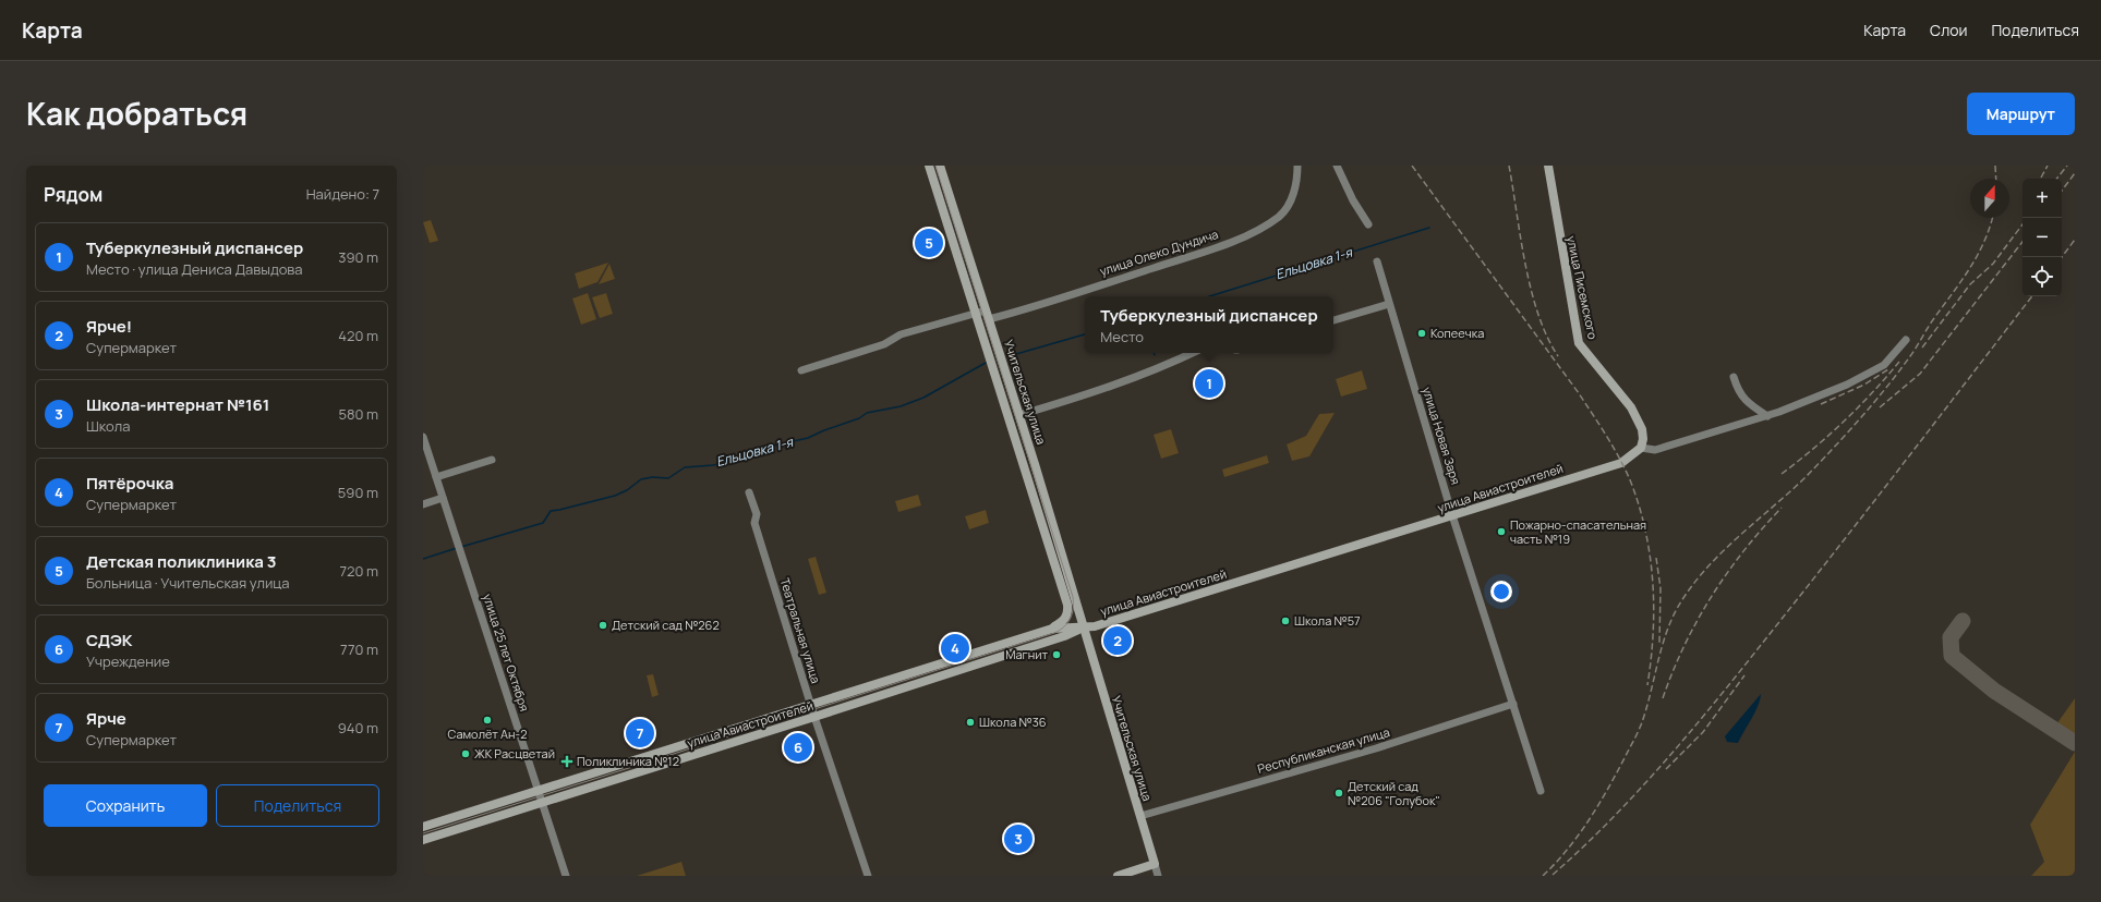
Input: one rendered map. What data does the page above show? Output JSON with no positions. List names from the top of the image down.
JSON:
{
  "streets": {
    "main road": ["улица Писемского", "Учительская улица", "улица Авиастроителей"],
    "street": [
      "улица Олеко Дундича",
      "улица Новая Заря",
      "Театральная улица",
      "улица 25 лет Октября",
      "Республиканская улица"
    ]
  },
  "crossings": [
    ["улица Олеко Дундича", "Учительская улица"],
    ["улица Писемского", "улица Авиастроителей"],
    ["Учительская улица", "улица Авиастроителей"],
    ["Учительская улица", "Республиканская улица"],
    ["улица Новая Заря", "улица Авиастроителей"],
    ["улица Новая Заря", "Республиканская улица"],
    ["улица Авиастроителей", "Театральная улица"],
    ["улица Авиастроителей", "улица 25 лет Октября"]
  ],
  "water": ["Ельцовка 1-я"],
  "places": {
    "other": [
      "Копеечка",
      "Пожарно-спасательная часть №19",
      "Школа №57",
      "Детский сад №262",
      "Магнит",
      "Самолёт Ан-2",
      "Школа №36",
      "ЖК Расцветай",
      "Детский сад №206 \"Голубок\""
    ],
    "health": ["Поликлиника №12"]
  },
  "north": "top",
  "page": {
    "header": "Карта",
    "nav": ["Карта", "Слои", "Поделиться"],
    "title": "Как добраться",
    "buttons": [
      "Маршрут",
      ["Сохранить", "Поделиться"]
    ],
    "heading": ["Рядом", "Найдено: 7"],
    "map_buttons": ["+", "−"],
    "list": [
      {
        "mark": "1",
        "name": "Туберкулезный диспансер",
        "note": "Место · улица Дениса Давыдова",
        "value": "390 m"
      },
      {
        "mark": "2",
        "name": "Ярче!",
        "note": "Супермаркет",
        "value": "420 m"
      },
      {
        "mark": "3",
        "name": "Школа-интернат №161",
        "note": "Школа",
        "value": "580 m"
      },
      {
        "mark": "4",
        "name": "Пятёрочка",
        "note": "Супермаркет",
        "value": "590 m"
      },
      {
        "mark": "5",
        "name": "Детская поликлиника 3",
        "note": "Больница · Учительская улица",
        "value": "720 m"
      },
      {
        "mark": "6",
        "name": "СДЭК",
        "note": "Учреждение",
        "value": "770 m"
      },
      {
        "mark": "7",
        "name": "Ярче",
        "note": "Супермаркет",
        "value": "940 m"
      }
    ],
    "pins": [
      "5",
      "1",
      "2",
      "4",
      "7",
      "6",
      "3"
    ],
    "popup": ["Туберкулезный диспансер", "Место"]
  }
}
